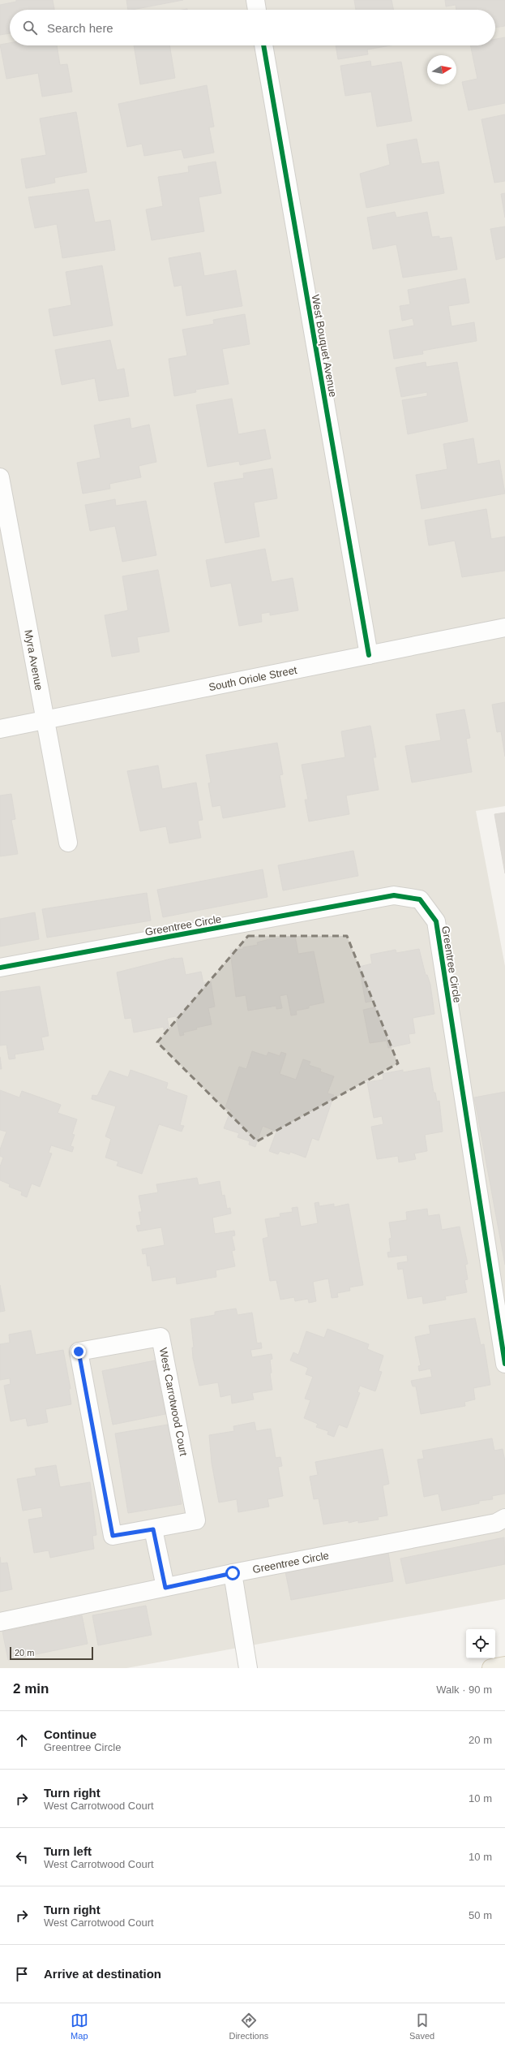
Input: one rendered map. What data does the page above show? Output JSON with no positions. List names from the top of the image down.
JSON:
{
  "streets": {
    "street": [
      "West Bouquet Avenue",
      "Myra Avenue",
      "South Oriole Street",
      "Greentree Circle",
      "West Carrotwood Court"
    ]
  },
  "crossings": [
    ["West Bouquet Avenue", "South Oriole Street"],
    ["Myra Avenue", "South Oriole Street"]
  ],
  "scale_bar": "20 m",
  "north": "right",
  "page": {
    "search": "Search here",
    "scale": "20 m",
    "heading": ["2 min", "Walk · 90 m"],
    "list": [
      ["Continue", "Greentree Circle", "20 m"],
      ["Turn right", "West Carrotwood Court", "10 m"],
      ["Turn left", "West Carrotwood Court", "10 m"],
      ["Turn right", "West Carrotwood Court", "50 m"],
      "Arrive at destination"
    ],
    "nav": ["Map", "Directions", "Saved"]
  }
}
